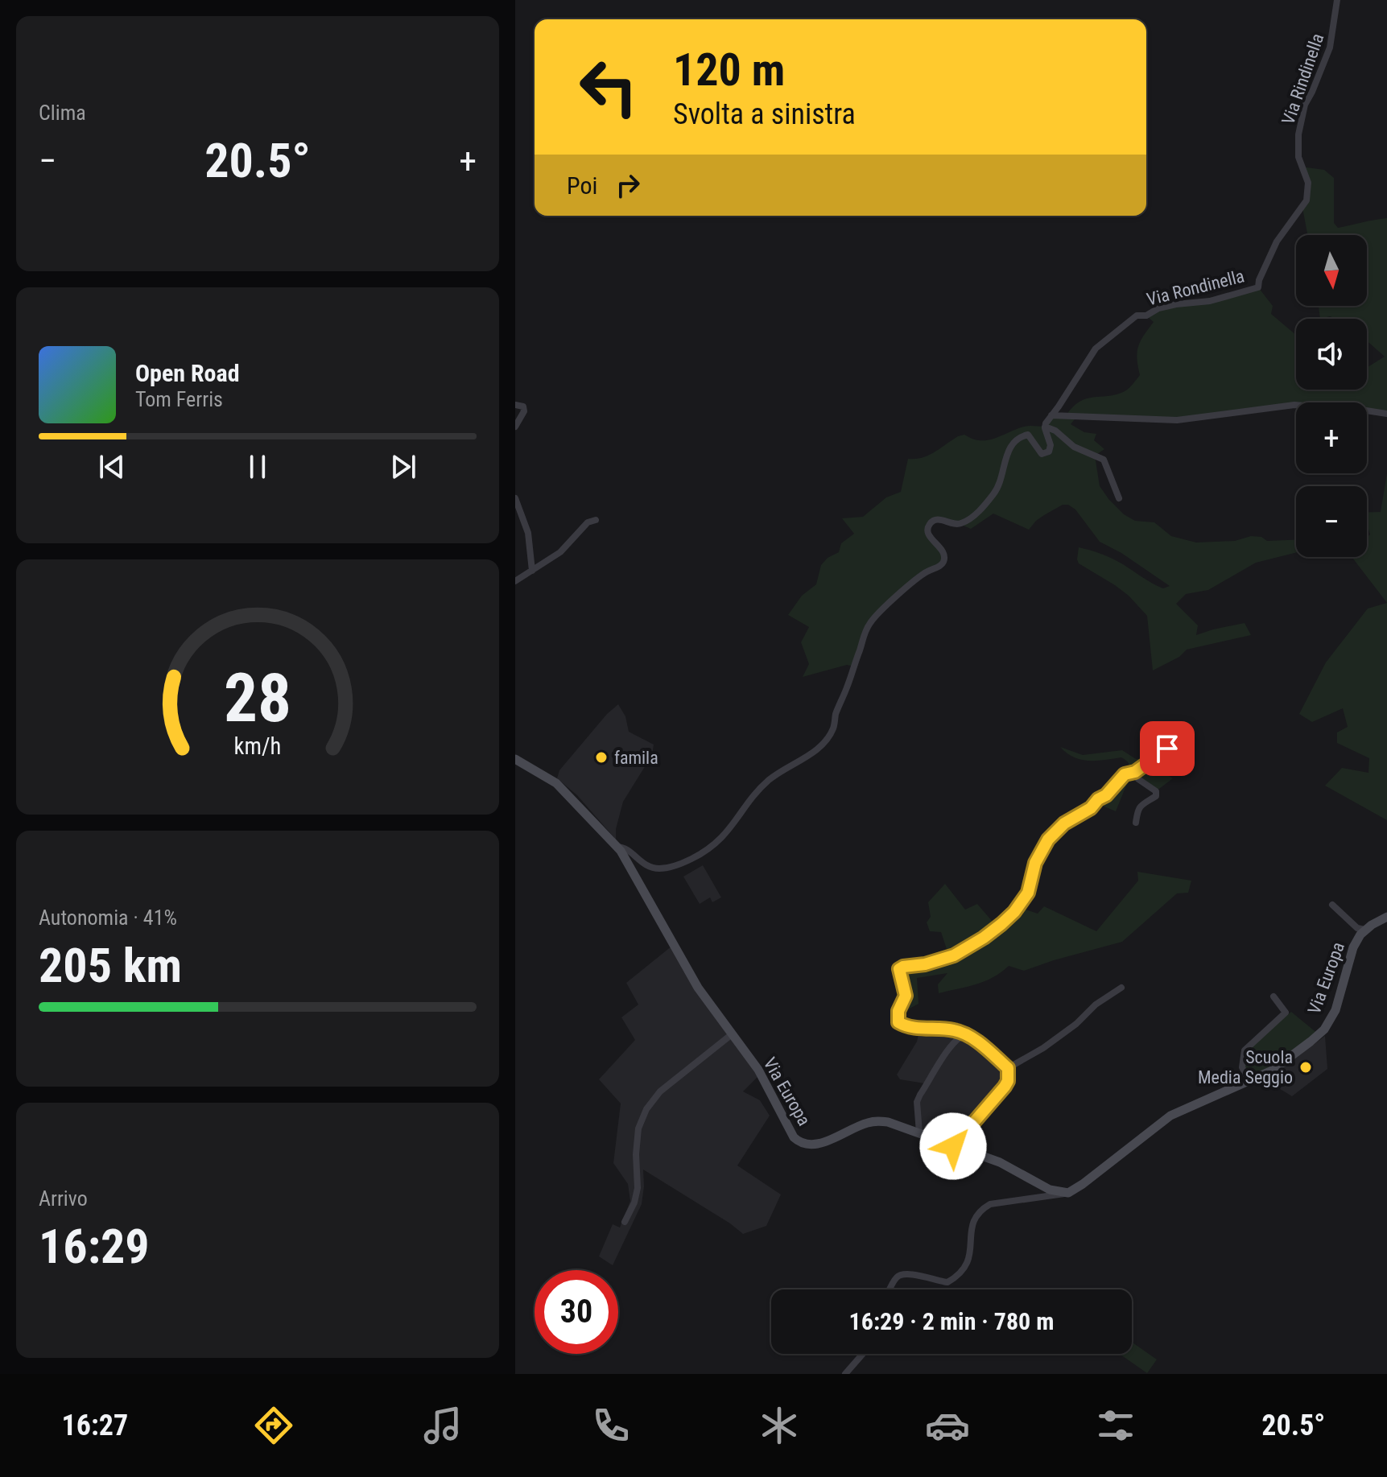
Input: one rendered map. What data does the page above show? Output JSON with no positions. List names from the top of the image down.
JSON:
{
  "streets": {
    "main road": ["Via Europa"],
    "street": ["Via Rindinella", "Via Rondinella"]
  },
  "crossings": [
    ["Via Rindinella", "Via Rondinella"],
    ["Via Rondinella", "Via Europa"]
  ],
  "places": ["famila", "Scuola Media Seggio"],
  "north": "bottom",
  "page": {
    "tile": [
      "Clima",
      ["Autonomia · 41%", "205 km"],
      ["Arrivo", "16:29"]
    ],
    "turn": ["120 m", "Svolta a sinistra"],
    "heat": ["−", "20.5°", "+"],
    "then": "Poi",
    "map_buttons": ["+", "−"],
    "song": ["Open Road", "Tom Ferris"],
    "limit": "30",
    "trip": "16:29 · 2 min · 780 m",
    "tabs": ["16:27", "20.5°"],
    "gauge": ["28", "km/h"]
  }
}
